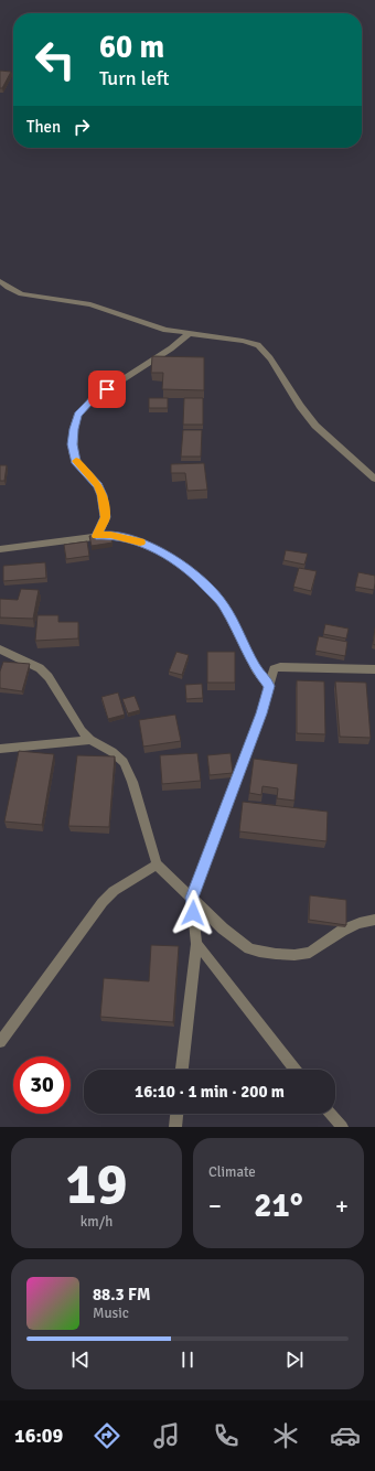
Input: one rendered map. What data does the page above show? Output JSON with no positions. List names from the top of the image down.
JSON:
{
  "page": {
    "turn": ["60 m", "Turn left"],
    "then": "Then",
    "limit": "30",
    "trip": "16:10 · 1 min · 200 m",
    "tile": [
      ["19", "km/h"],
      "Climate"
    ],
    "heat": ["−", "21°", "+"],
    "song": ["88.3 FM", "Music"],
    "tabs": "16:09"
  }
}
